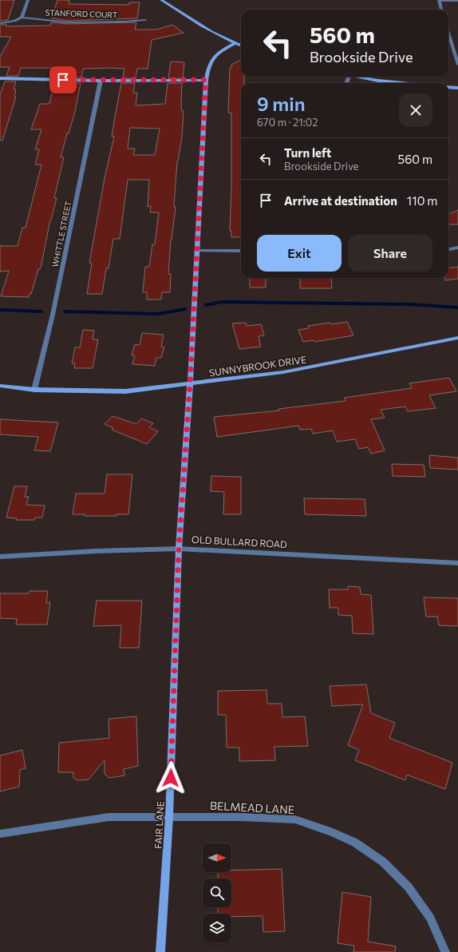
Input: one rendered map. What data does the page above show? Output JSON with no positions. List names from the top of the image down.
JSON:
{
  "streets": {
    "street": [
      "STANFORD COURT",
      "WHITTLE STREET",
      "SUNNYBROOK DRIVE",
      "OLD BULLARD ROAD",
      "BELMEAD LANE",
      "FAIR LANE"
    ]
  },
  "crossings": [
    ["WHITTLE STREET", "SUNNYBROOK DRIVE"],
    ["SUNNYBROOK DRIVE", "FAIR LANE"],
    ["OLD BULLARD ROAD", "FAIR LANE"],
    ["BELMEAD LANE", "FAIR LANE"]
  ],
  "north": "right",
  "page": {
    "turn": ["560 m", "Brookside Drive"],
    "heading": ["9 min", "670 m · 21:02"],
    "list": [
      {
        "name": "Turn left",
        "note": "Brookside Drive",
        "value": "560 m"
      },
      {
        "name": "Arrive at destination",
        "value": "110 m"
      }
    ],
    "buttons": ["Exit", "Share"]
  }
}
